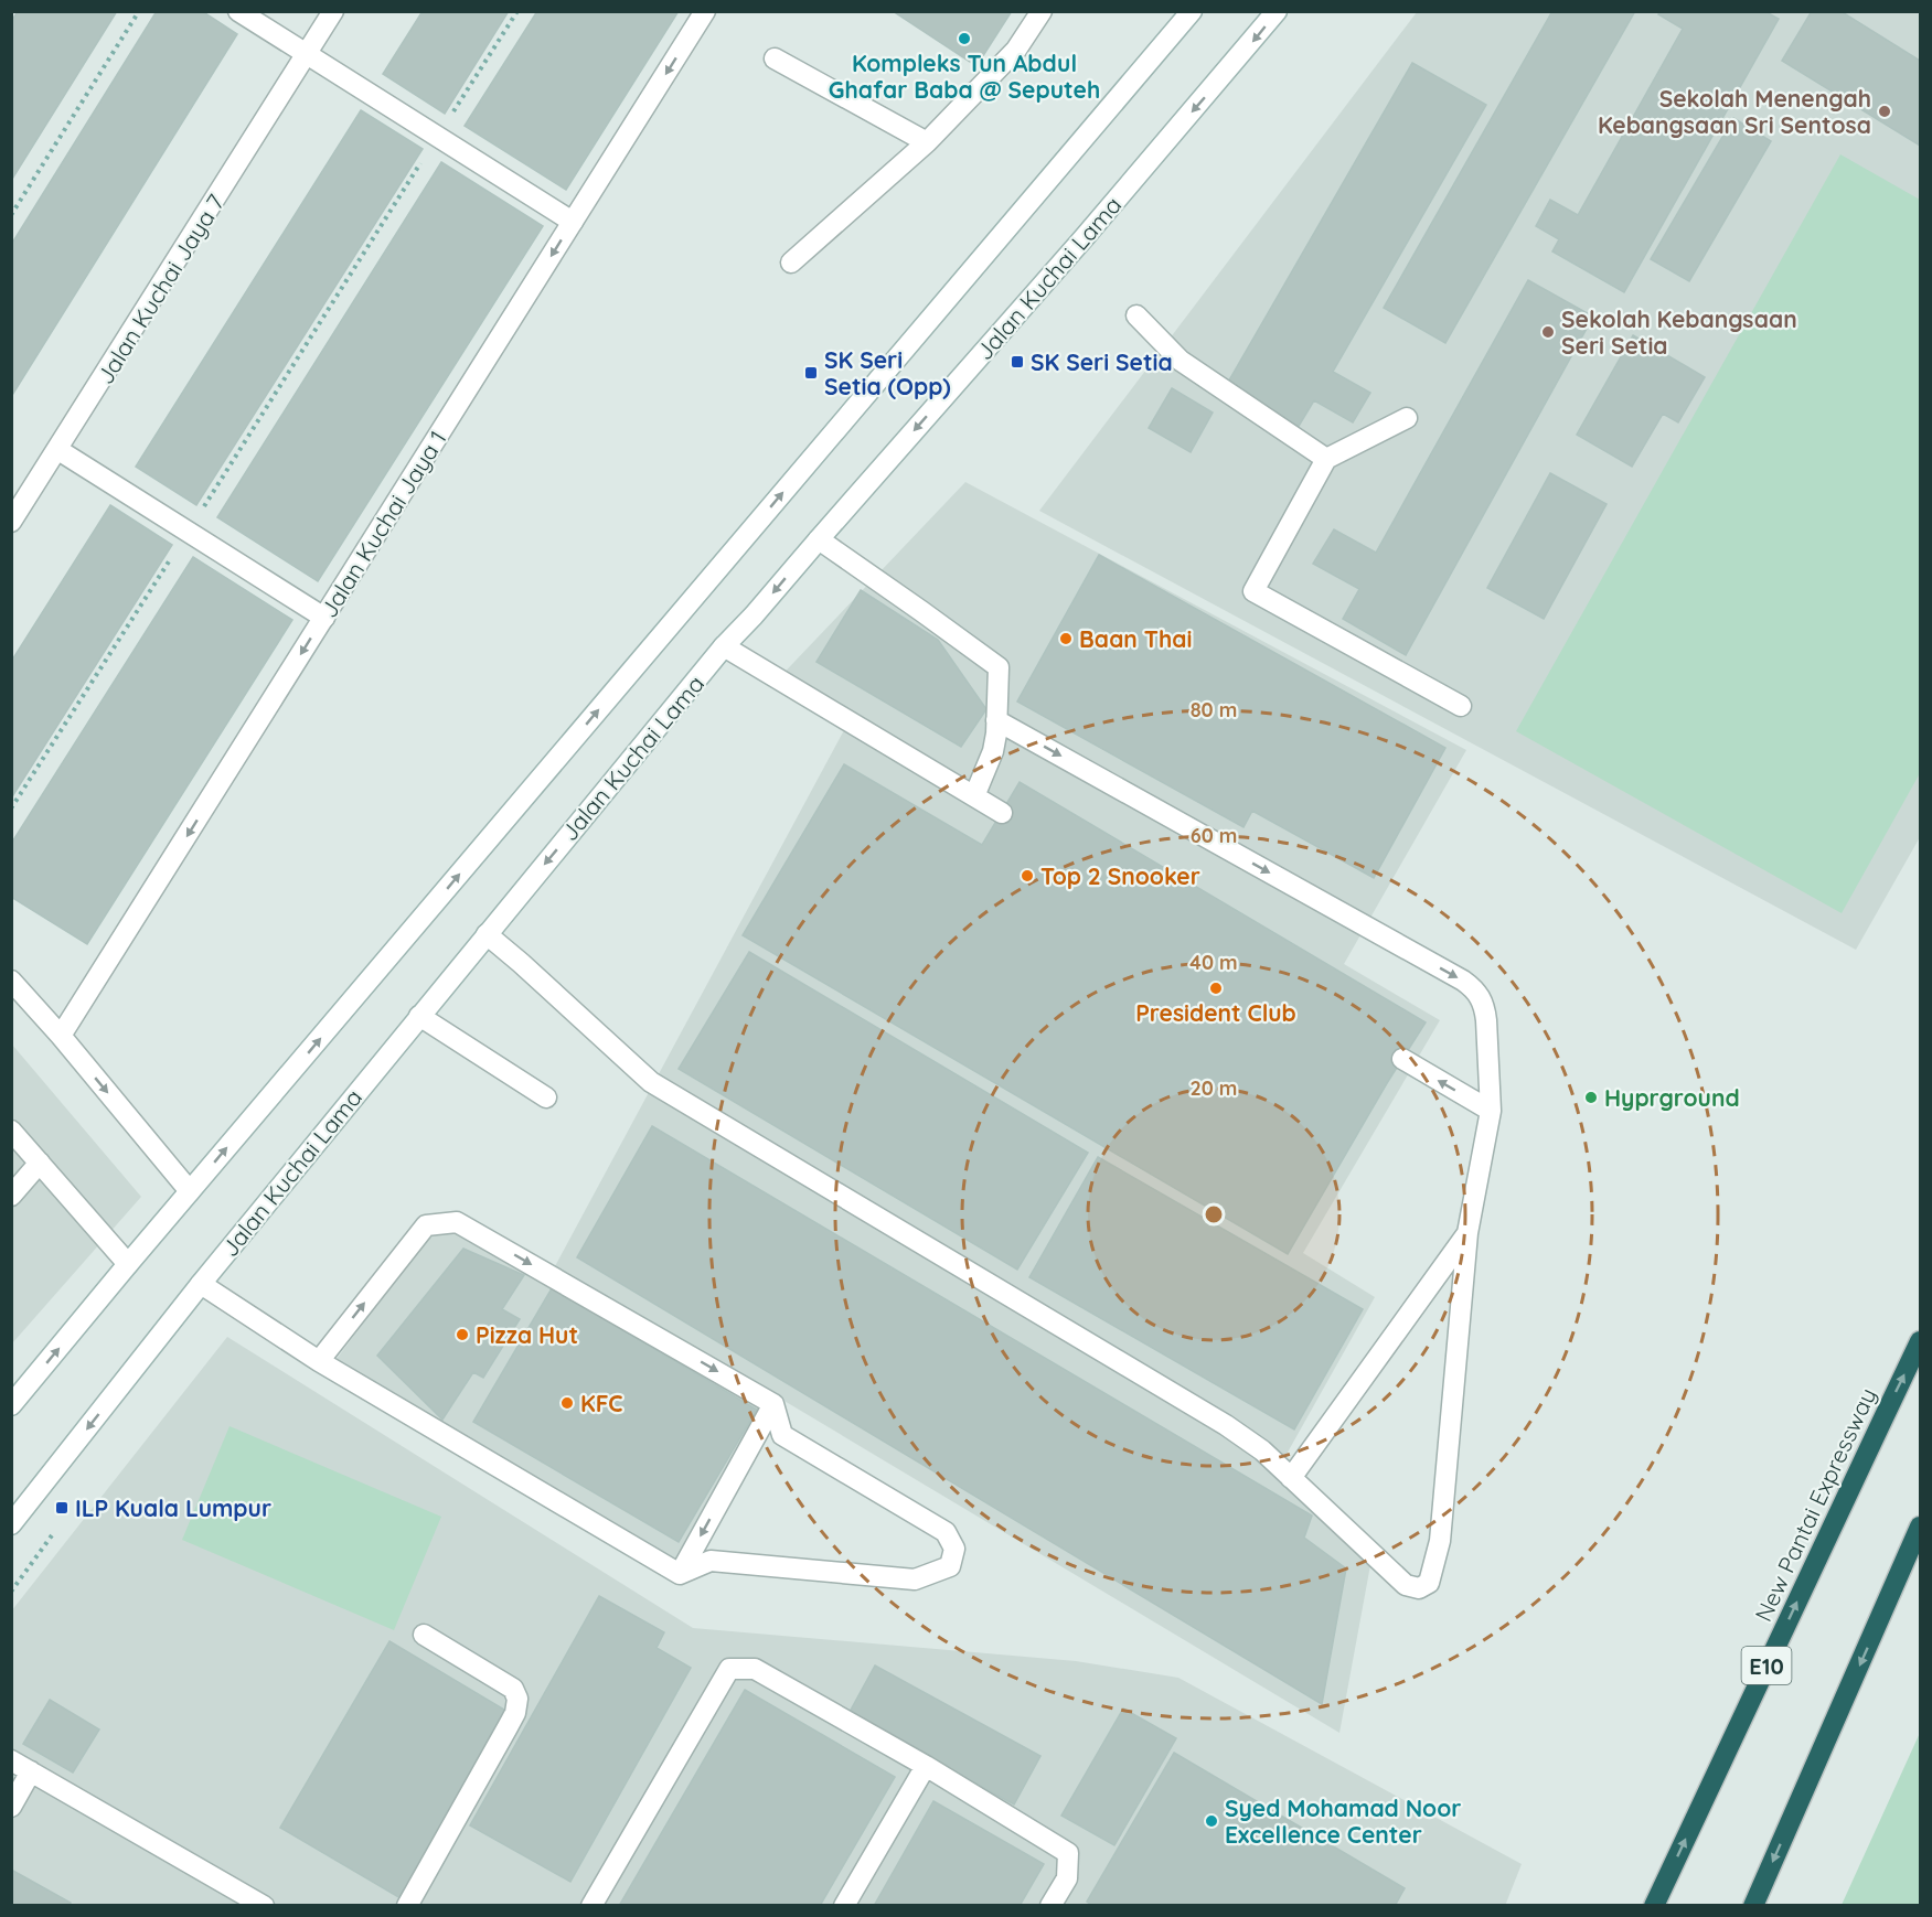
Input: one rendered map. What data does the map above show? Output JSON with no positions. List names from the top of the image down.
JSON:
{
  "streets": {
    "highway": ["New Pantai Expressway", "E10"],
    "main road": ["Jalan Kuchai Lama", "Jalan Kuchai Jaya 7", "Jalan Kuchai Jaya 1"]
  },
  "one_way": ["Jalan Kuchai Jaya 1"],
  "places": {
    "other": [
      "Kompleks Tun Abdul Ghafar Baba @ Seputeh",
      "Sekolah Menengah Kebangsaan Sri Sentosa",
      "Sekolah Kebangsaan Seri Setia",
      "Baan Thai",
      "Top 2 Snooker",
      "President Club",
      "Hyprground",
      "Pizza Hut",
      "KFC",
      "Syed Mohamad Noor Excellence Center"
    ],
    "transit": ["SK Seri Setia", "SK Seri Setia (Opp)", "ILP Kuala Lumpur"]
  },
  "rings": [
    "80 m",
    "60 m",
    "40 m",
    "20 m"
  ]
}
